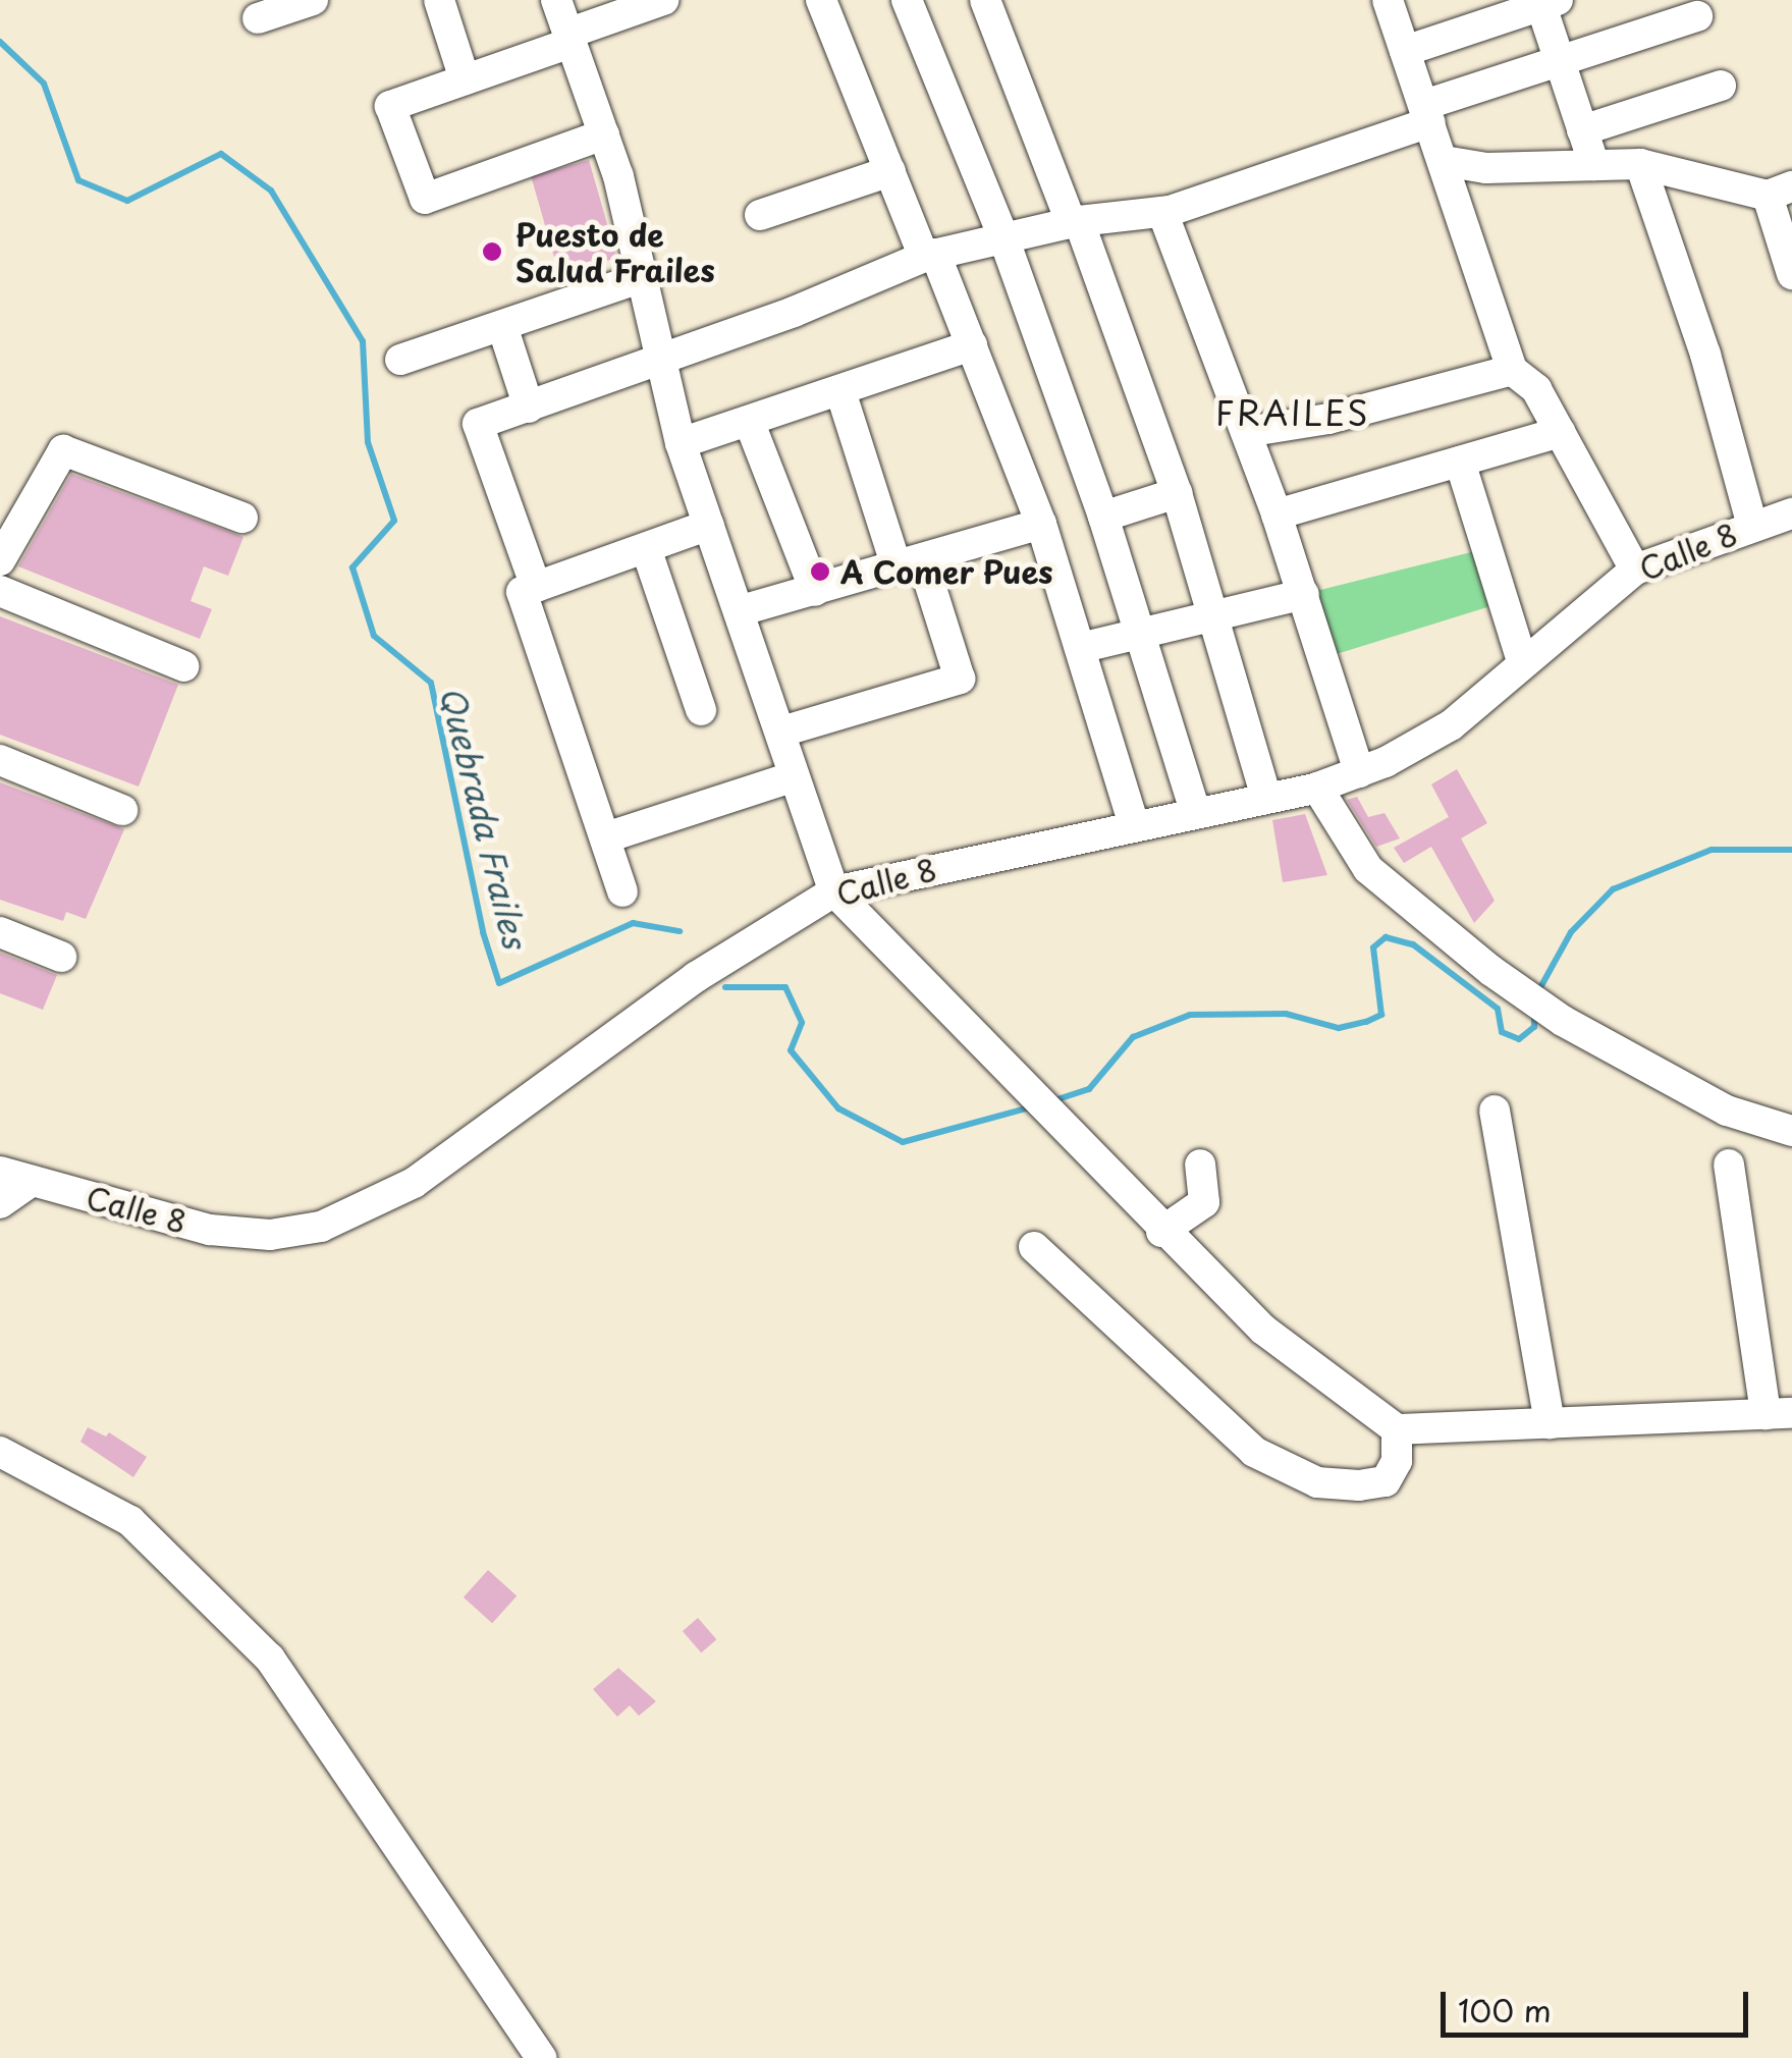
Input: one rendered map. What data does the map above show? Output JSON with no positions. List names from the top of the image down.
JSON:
{
  "streets": {
    "street": ["Calle 8"]
  },
  "districts": ["FRAILES"],
  "water": ["Quebrada Frailes"],
  "places": ["Puesto de Salud Frailes", "A Comer Pues"],
  "scale_bar": "100 m"
}
